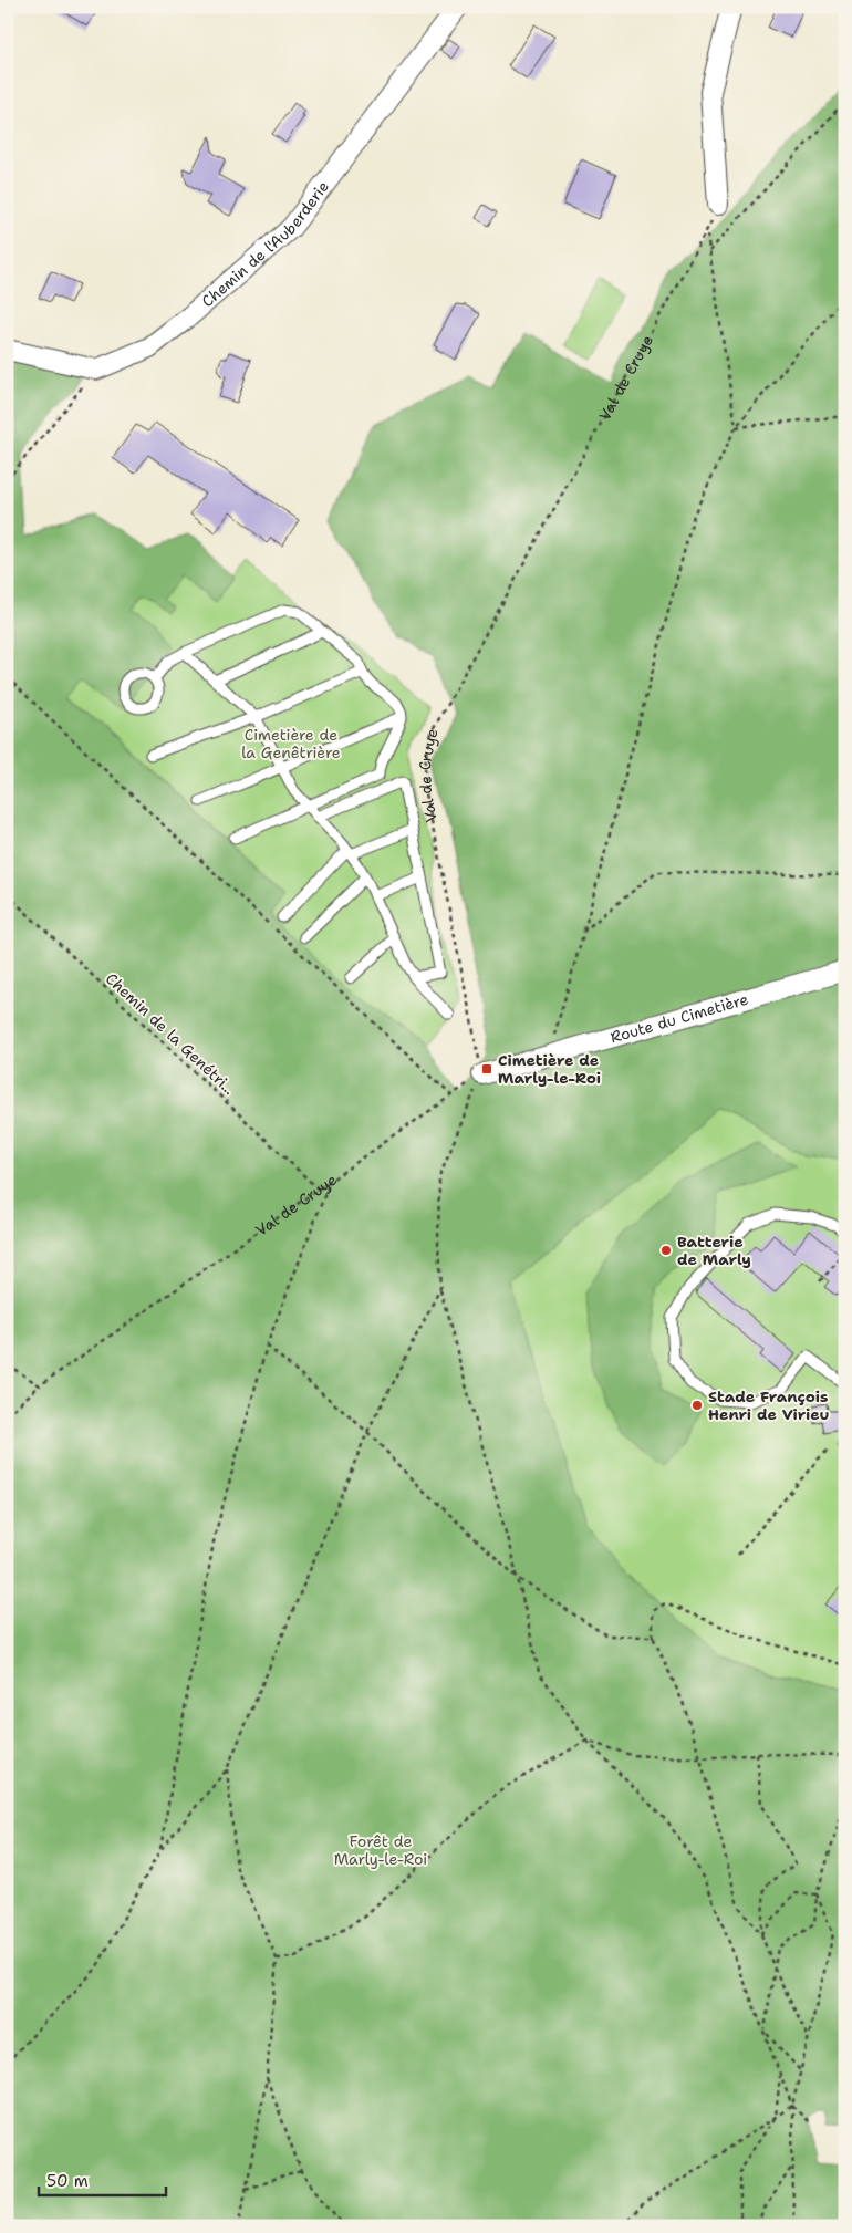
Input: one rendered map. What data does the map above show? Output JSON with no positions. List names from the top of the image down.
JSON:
{
  "streets": {
    "street": ["Chemin de l'Auberderie", "Route du Cimetière"],
    "path": ["Val de Cruye", "Chemin de la Genétri..."]
  },
  "crossings": [
    ["Val de Cruye", "Route du Cimetière"],
    ["Val de Cruye", "Chemin de la Genétri..."]
  ],
  "parks": ["Cimetière de la Genêtrière", "Forêt de Marly-le-Roi"],
  "places": {
    "transit": ["Cimetière de Marly-le-Roi"],
    "other": ["Batterie de Marly", "Stade François Henri de Virieu"]
  },
  "scale_bar": "50 m"
}
